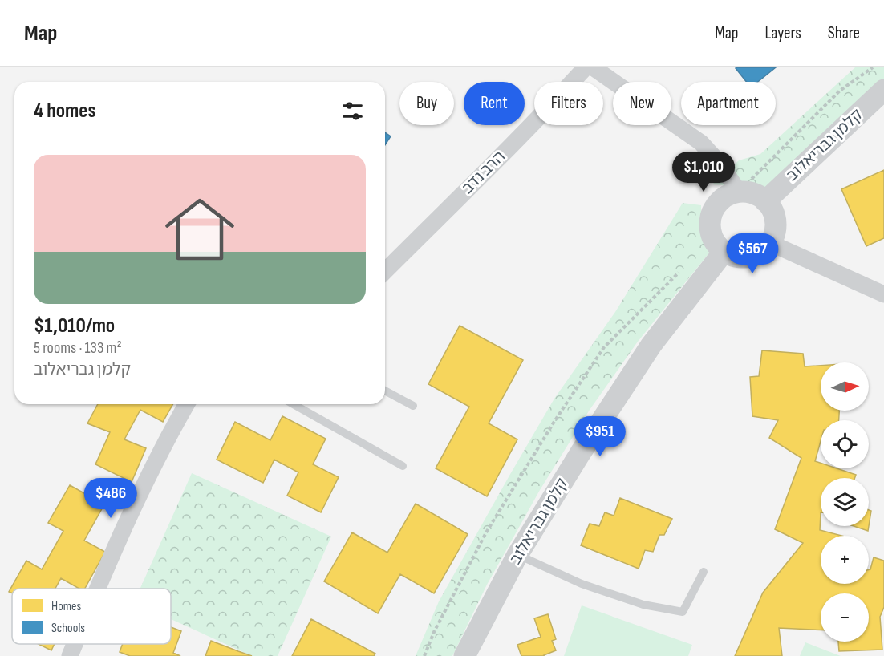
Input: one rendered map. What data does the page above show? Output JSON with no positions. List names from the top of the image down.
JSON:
{
  "streets": {
    "street": ["קלמן גבריאלוב", "הרב נדב"]
  },
  "legend": ["Homes", "Schools"],
  "north": "right",
  "page": {
    "header": "Map",
    "nav": ["Map", "Layers", "Share"],
    "chip": [
      "Buy",
      "Rent",
      "Filters",
      "New",
      "Apartment"
    ],
    "heading": "4 homes",
    "list": [
      {
        "name": "$1,010/mo",
        "note": "5 rooms · 133 m² · קלמן גבריאלוב"
      }
    ],
    "price": [
      "$1,010",
      "$567",
      "$951",
      "$486"
    ],
    "map_buttons": ["+", "−"]
  }
}
